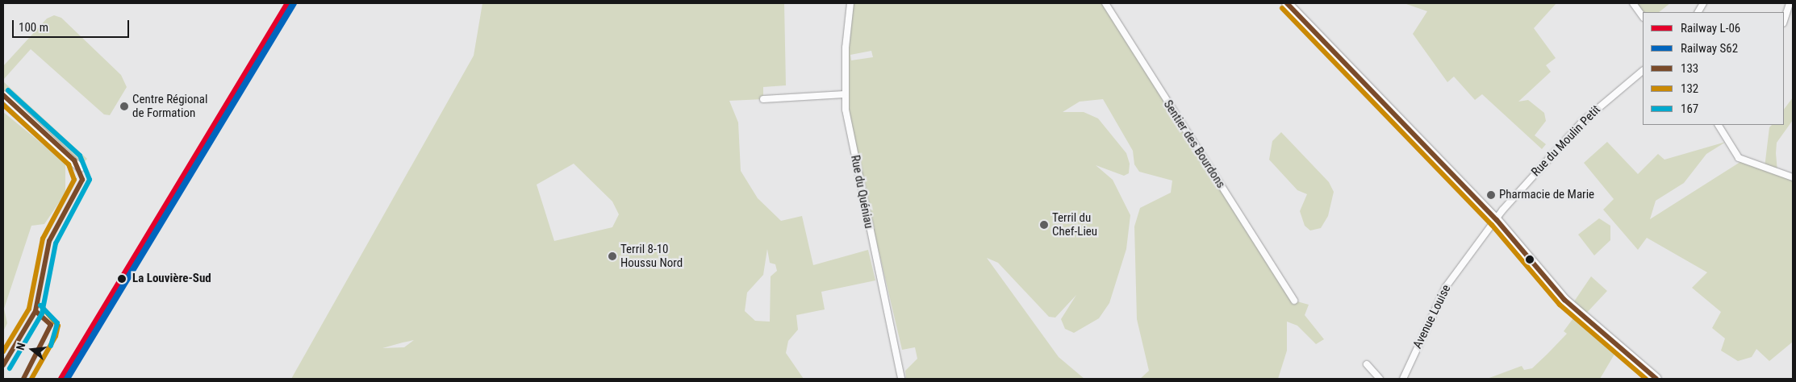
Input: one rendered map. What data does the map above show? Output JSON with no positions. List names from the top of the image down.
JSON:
{
  "streets": {
    "street": [
      "Rue du Moulin Petit",
      "Sentier des Bourdons",
      "Rue du Quéniau",
      "Avenue Louise"
    ]
  },
  "crossings": [
    ["Rue du Moulin Petit", "Avenue Louise"]
  ],
  "places": [
    "Centre Régional de Formation",
    "Pharmacie de Marie",
    "Terril du Chef-Lieu",
    "Terril 8-10 Houssu Nord",
    "La Louvière-Sud"
  ],
  "lines": [
    "rail line L-06",
    "rail line S62",
    "transit line 133",
    "transit line 132",
    "transit line 167"
  ],
  "legend": [
    "Railway L-06",
    "Railway S62",
    "133",
    "132",
    "167"
  ],
  "scale_bar": "100 m",
  "north": "left"
}
